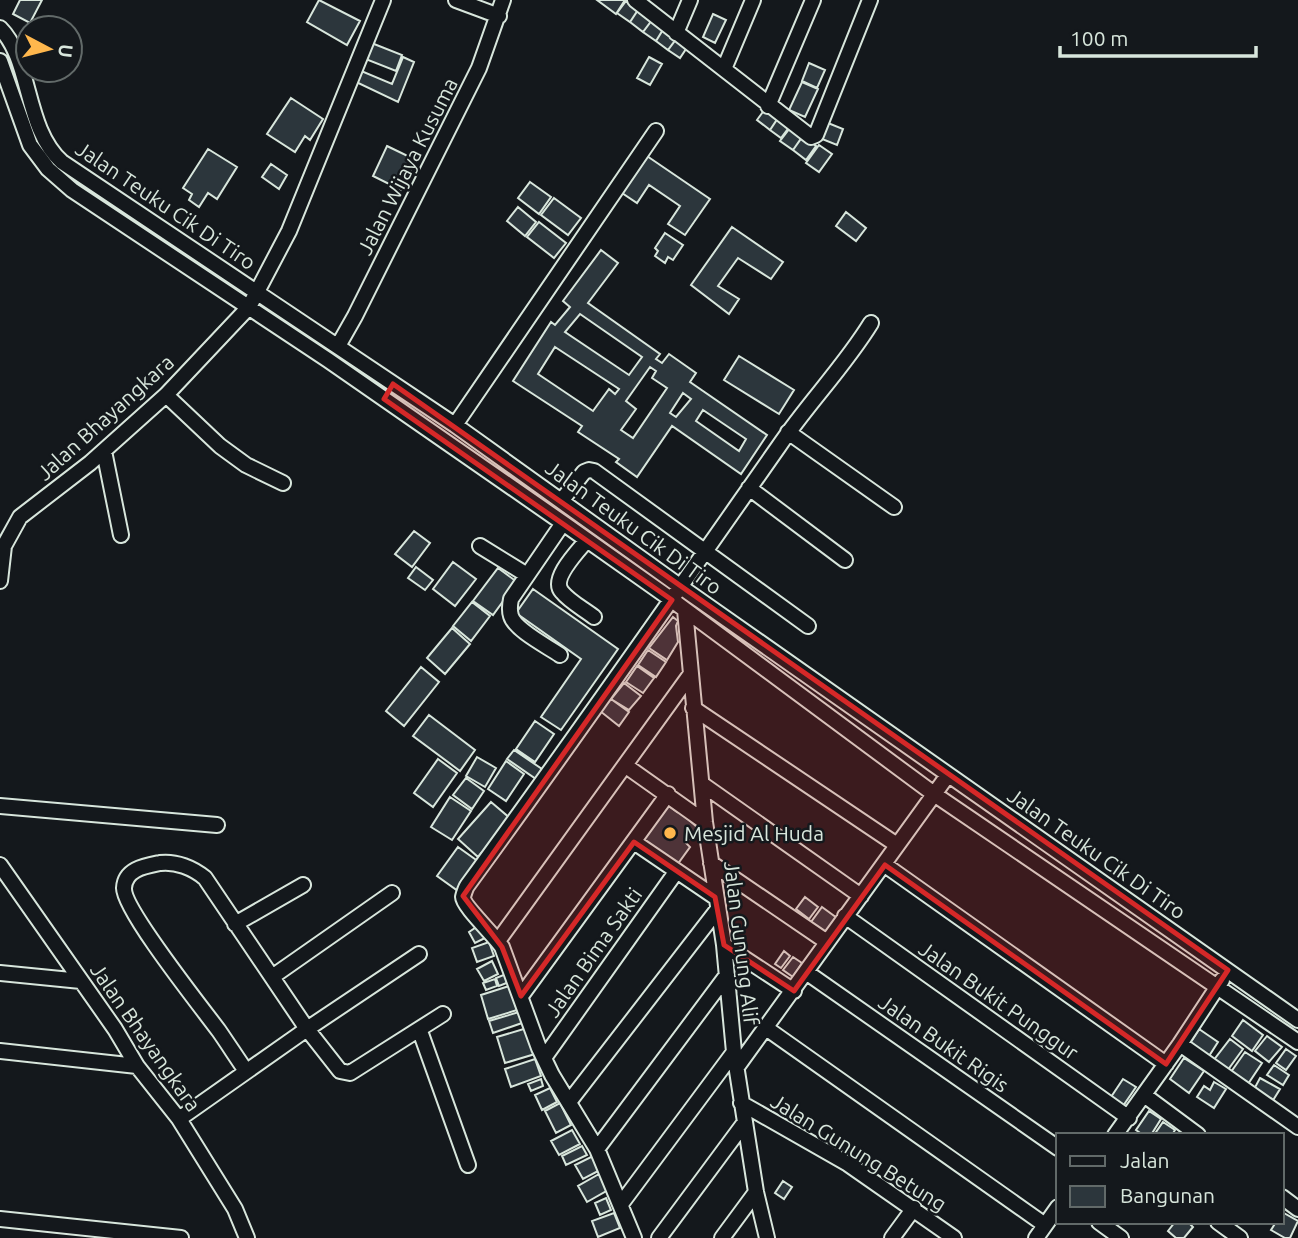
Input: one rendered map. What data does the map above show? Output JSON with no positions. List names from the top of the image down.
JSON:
{
  "streets": {
    "street": [
      "Jalan Wijaya Kusuma",
      "Jalan Teuku Cik Di Tiro",
      "Jalan Bhayangkara",
      "Jalan Gunung Alif",
      "Jalan Bima Sakti",
      "Jalan Bukit Punggur",
      "Jalan Bukit Rigis",
      "Jalan Gunung Betung"
    ]
  },
  "crossings": [
    ["Jalan Wijaya Kusuma", "Jalan Teuku Cik Di Tiro"],
    ["Jalan Teuku Cik Di Tiro", "Jalan Bhayangkara"],
    ["Jalan Teuku Cik Di Tiro", "Jalan Gunung Alif"],
    ["Jalan Gunung Alif", "Jalan Gunung Betung"]
  ],
  "places": ["Mesjid Al Huda"],
  "legend": ["Jalan", "Bangunan"],
  "scale_bar": "100 m",
  "north": "right"
}
